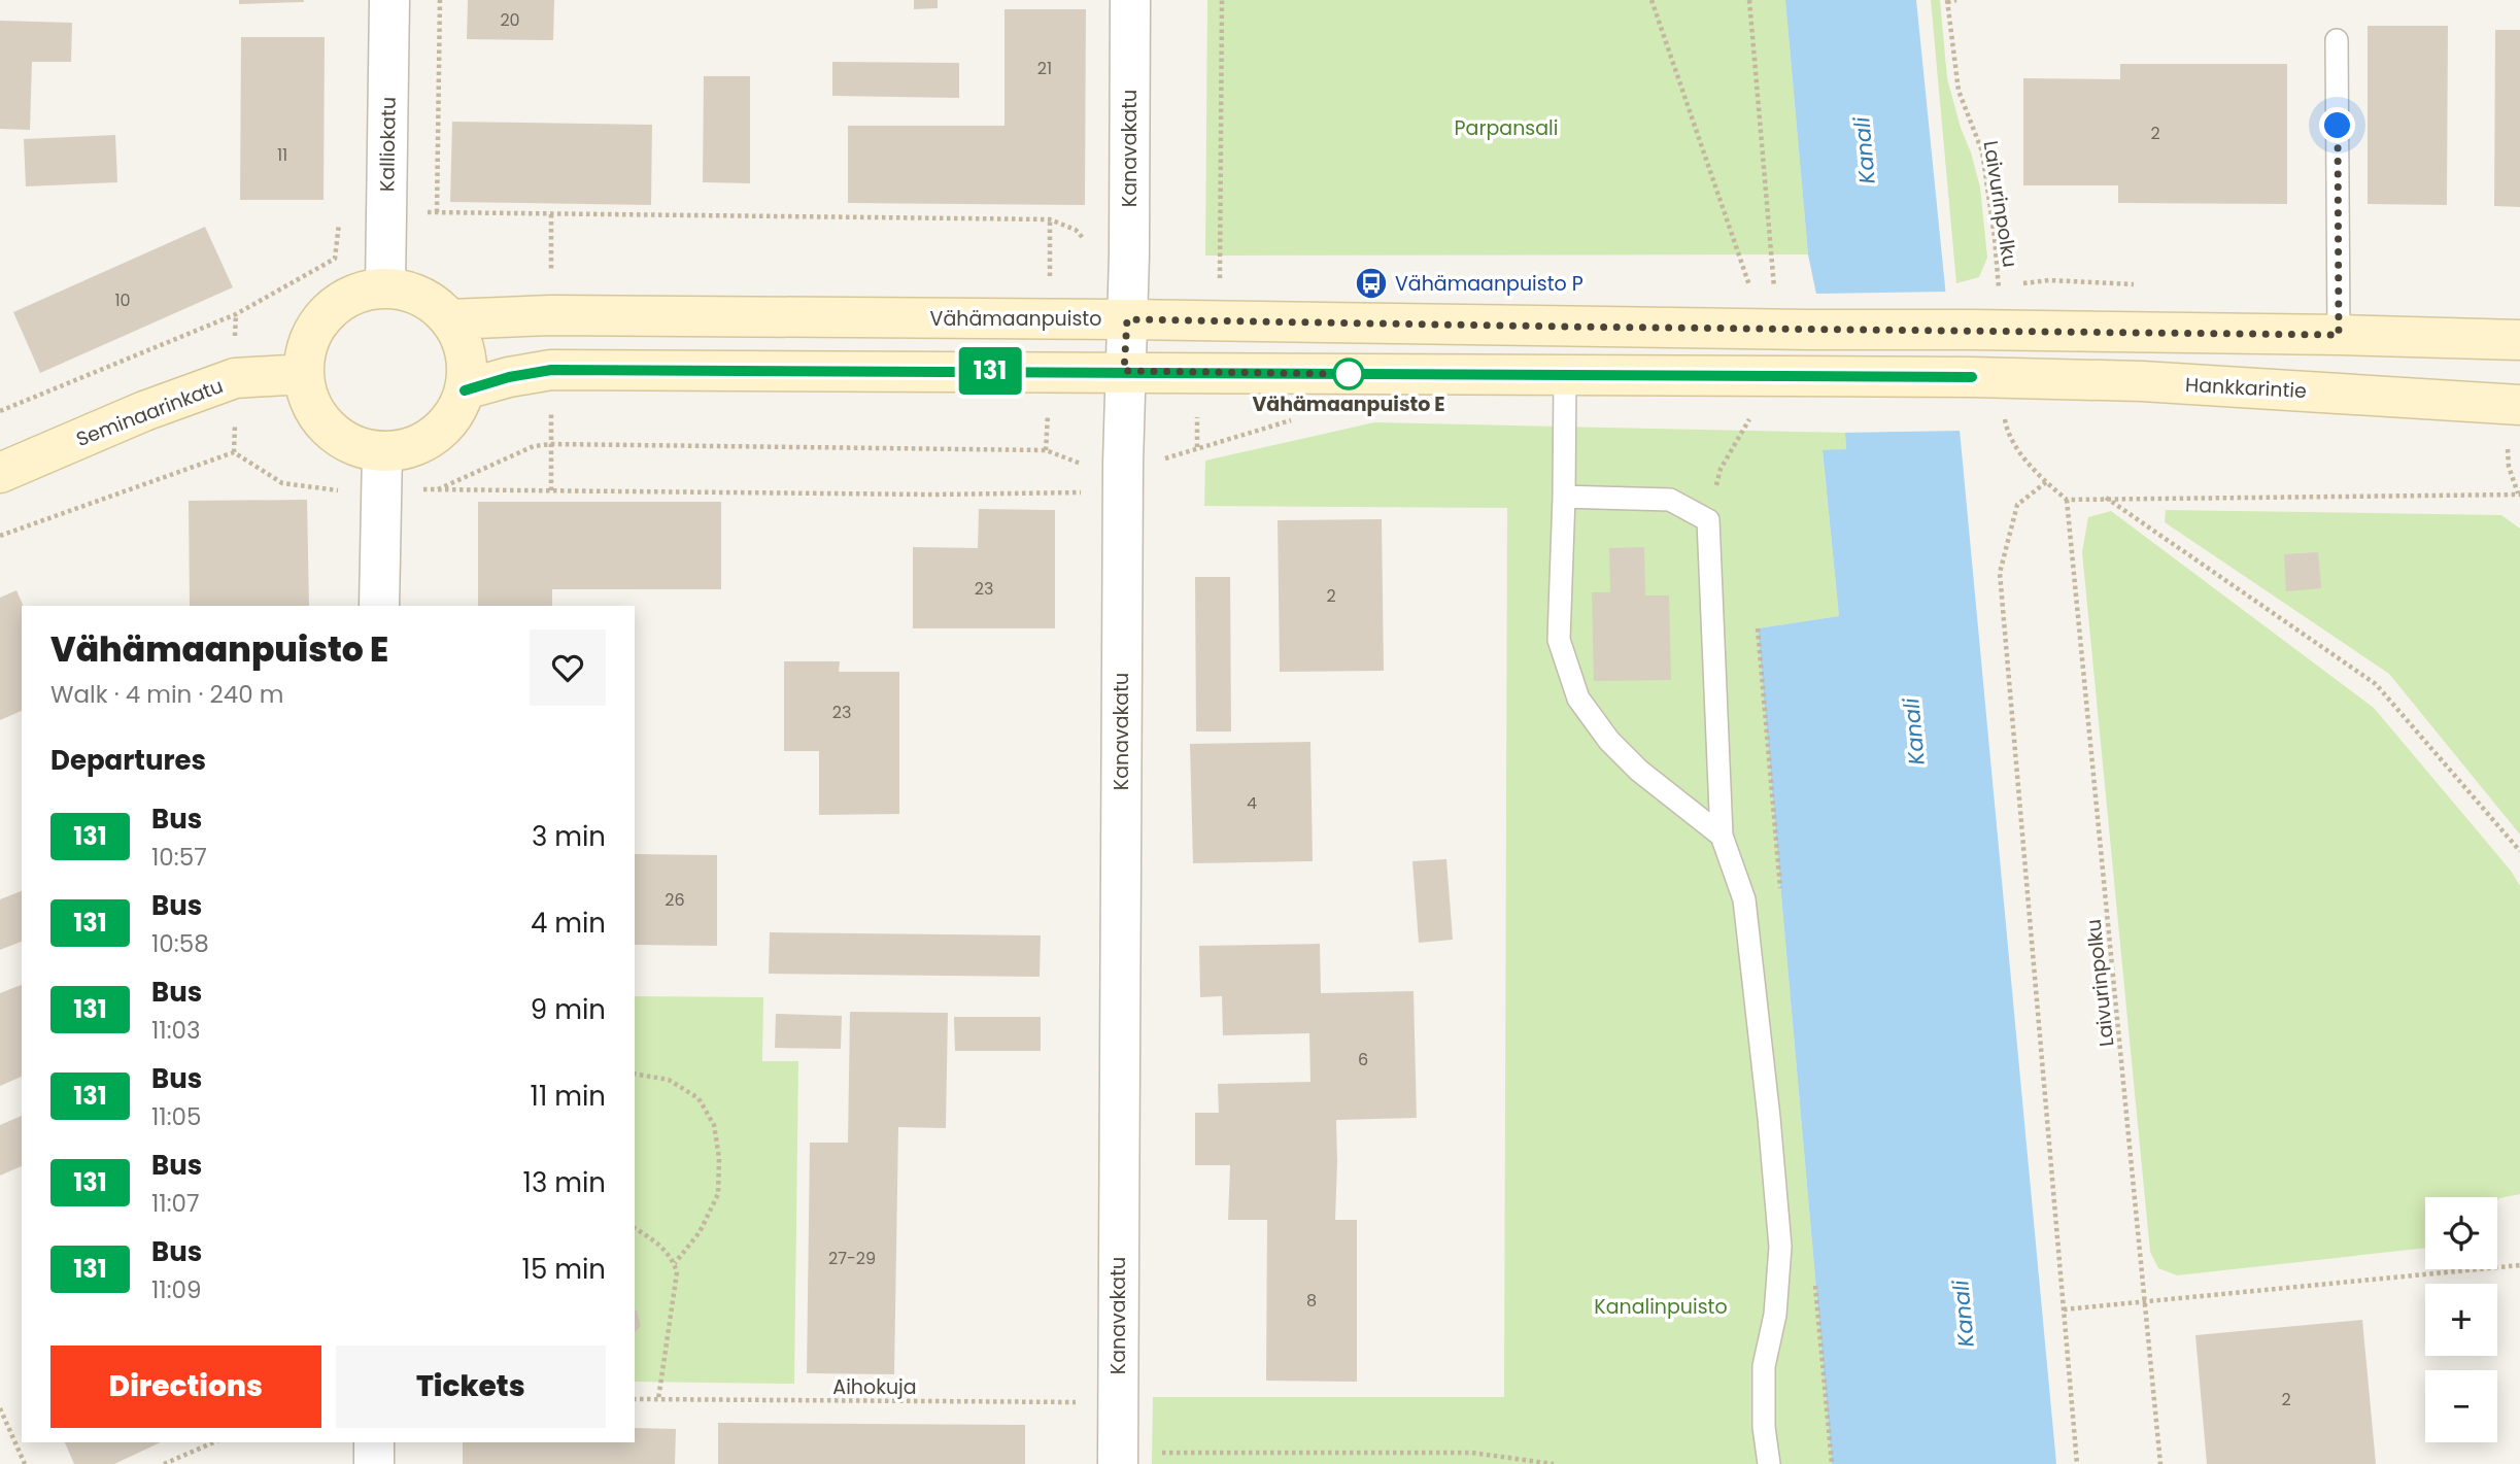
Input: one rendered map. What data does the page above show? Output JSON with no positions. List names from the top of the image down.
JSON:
{
  "streets": {
    "main road": ["Vähämaanpuisto", "Hankkarintie", "Seminaarinkatu"],
    "street": ["Kalliokatu", "Kanavakatu"],
    "path": ["Laivurinpolku", "Aihokuja"]
  },
  "crossings": [
    ["Kalliokatu", "Vähämaanpuisto"],
    ["Kalliokatu", "Seminaarinkatu"],
    ["Kanavakatu", "Vähämaanpuisto"],
    ["Kanavakatu", "Aihokuja"],
    ["Vähämaanpuisto", "Seminaarinkatu"]
  ],
  "water": ["Kanali"],
  "parks": ["Parpansali", "Kanalinpuisto"],
  "places": {
    "bus stop": ["Vähämaanpuisto P"],
    "other": ["Vähämaanpuisto E"]
  },
  "lines": ["bus line 131"],
  "house_numbers": [
    "20",
    "21",
    "2",
    "11",
    "10",
    "23",
    "2",
    "23",
    "4",
    "26",
    "6",
    "27-29",
    "8",
    "2"
  ],
  "page": {
    "on_map": "131",
    "heading": [
      ["Vähämaanpuisto E", "Walk · 4 min · 240 m"],
      "Departures"
    ],
    "list": [
      {
        "mark": "131",
        "name": "Bus",
        "note": "10:57",
        "value": "3 min"
      },
      {
        "mark": "131",
        "name": "Bus",
        "note": "10:58",
        "value": "4 min"
      },
      {
        "mark": "131",
        "name": "Bus",
        "note": "11:03",
        "value": "9 min"
      },
      {
        "mark": "131",
        "name": "Bus",
        "note": "11:05",
        "value": "11 min"
      },
      {
        "mark": "131",
        "name": "Bus",
        "note": "11:07",
        "value": "13 min"
      },
      {
        "mark": "131",
        "name": "Bus",
        "note": "11:09",
        "value": "15 min"
      }
    ],
    "map_buttons": ["+", "−"],
    "buttons": ["Directions", "Tickets"]
  }
}
